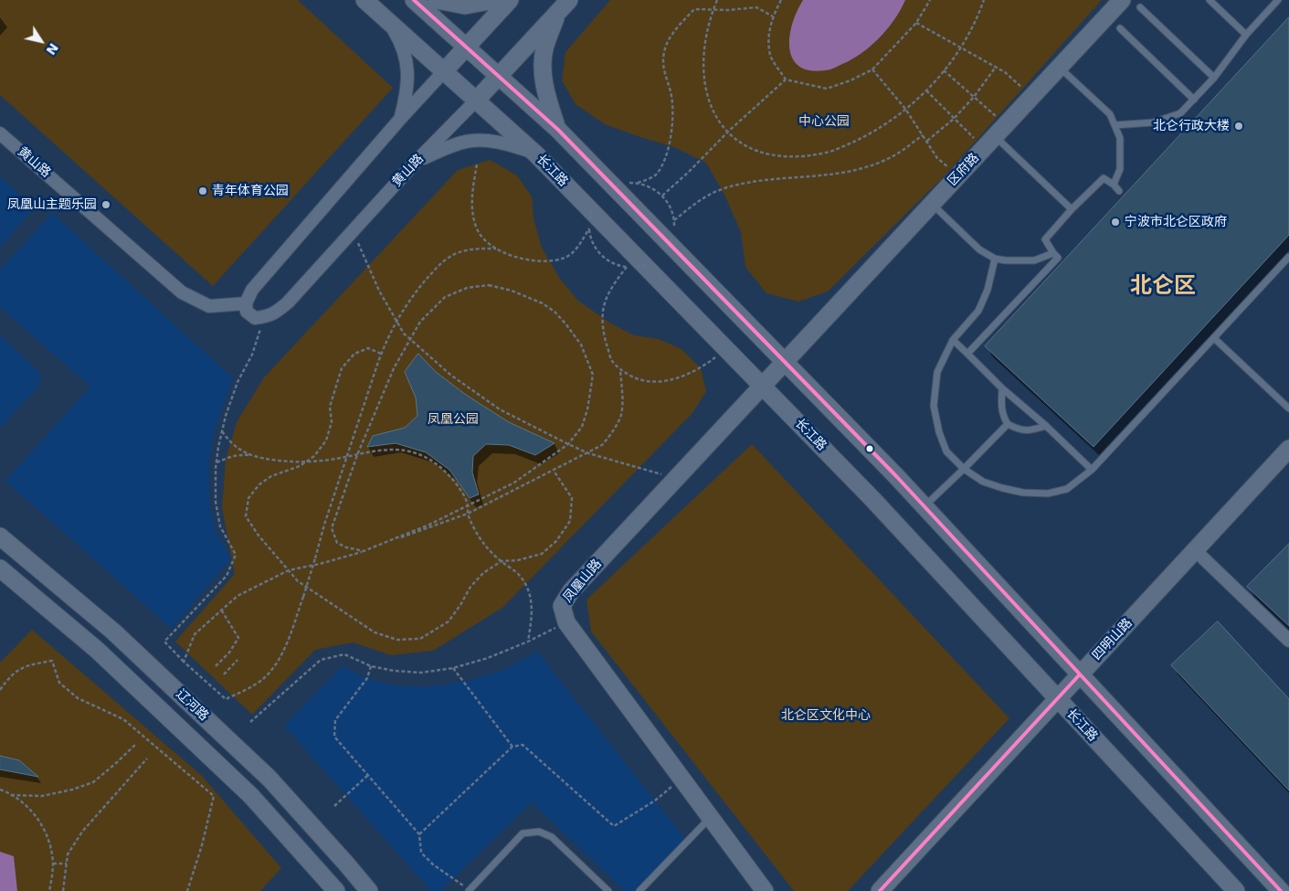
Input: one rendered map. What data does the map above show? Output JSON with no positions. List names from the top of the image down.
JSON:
{
  "streets": {
    "main road": [
      "黄山路",
      "区府路",
      "长江路",
      "凤凰山路",
      "四明山路",
      "辽河路"
    ]
  },
  "crossings": [
    ["黄山路", "长江路"],
    ["区府路", "凤凰山路"],
    ["长江路", "凤凰山路"],
    ["长江路", "四明山路"]
  ],
  "districts": ["北仑区"],
  "parks": ["中心公园", "凤凰公园", "北仑区文化中心"],
  "places": [
    "北仑行政大楼",
    "青年体育公园",
    "凤凰山主题乐园",
    "宁波市北仑区政府"
  ],
  "north": "bottom right"
}
